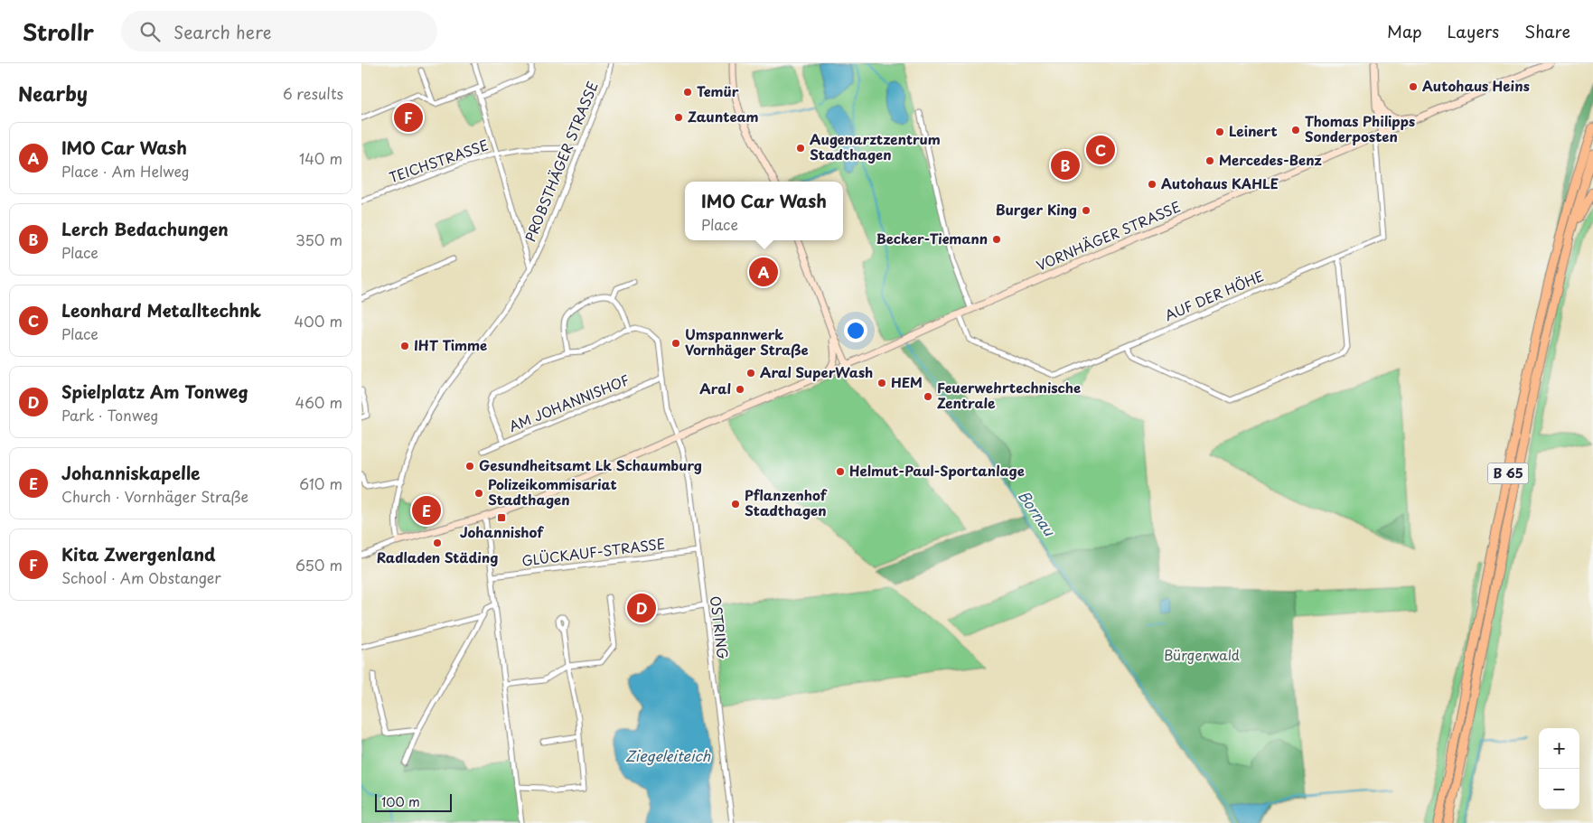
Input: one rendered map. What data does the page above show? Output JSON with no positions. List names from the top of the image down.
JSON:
{
  "streets": {
    "highway": ["B 65"],
    "main road": ["VORNHÄGER STRASSE"],
    "street": [
      "TEICHSTRASSE",
      "PROBSTHÄGER STRASSE",
      "AUF DER HÖHE",
      "AM JOHANNISHOF",
      "GLÜCKAUF-STRASSE",
      "OSTRING"
    ]
  },
  "crossings": [
    ["TEICHSTRASSE", "PROBSTHÄGER STRASSE"],
    ["PROBSTHÄGER STRASSE", "VORNHÄGER STRASSE"],
    ["VORNHÄGER STRASSE", "AUF DER HÖHE"],
    ["VORNHÄGER STRASSE", "OSTRING"],
    ["GLÜCKAUF-STRASSE", "OSTRING"]
  ],
  "water": ["Bornau", "Ziegeleiteich"],
  "parks": ["Bürgerwald"],
  "places": {
    "other": [
      "Autohaus Heins",
      "Temür",
      "Zaunteam",
      "Thomas Philipps Sonderposten",
      "Leinert",
      "Augenarztzentrum Stadthagen",
      "Mercedes-Benz",
      "Autohaus KAHLE",
      "Burger King",
      "Becker-Tiemann",
      "Umspannwerk Vornhäger Straße",
      "IHT Timme",
      "Aral SuperWash",
      "HEM",
      "Aral",
      "Feuerwehrtechnische Zentrale",
      "Gesundheitsamt Lk Schaumburg",
      "Helmut-Paul-Sportanlage",
      "Polizeikommisariat Stadthagen",
      "Pflanzenhof Stadthagen",
      "Radladen Städing"
    ],
    "transit": ["Johannishof"]
  },
  "scale_bar": "100 m",
  "page": {
    "header": "Strollr",
    "search": "Search here",
    "nav": ["Map", "Layers", "Share"],
    "heading": ["Nearby", "6 results"],
    "pins": [
      "F",
      "C",
      "B",
      "A",
      "E",
      "D"
    ],
    "list": [
      {
        "mark": "A",
        "name": "IMO Car Wash",
        "note": "Place · Am Helweg",
        "value": "140 m"
      },
      {
        "mark": "B",
        "name": "Lerch Bedachungen",
        "note": "Place",
        "value": "350 m"
      },
      {
        "mark": "C",
        "name": "Leonhard Metalltechnk",
        "note": "Place",
        "value": "400 m"
      },
      {
        "mark": "D",
        "name": "Spielplatz Am Tonweg",
        "note": "Park · Tonweg",
        "value": "460 m"
      },
      {
        "mark": "E",
        "name": "Johanniskapelle",
        "note": "Church · Vornhäger Straße",
        "value": "610 m"
      },
      {
        "mark": "F",
        "name": "Kita Zwergenland",
        "note": "School · Am Obstanger",
        "value": "650 m"
      }
    ],
    "popup": ["IMO Car Wash", "Place"],
    "map_buttons": ["+", "−"],
    "scale": "100 m"
  }
}
